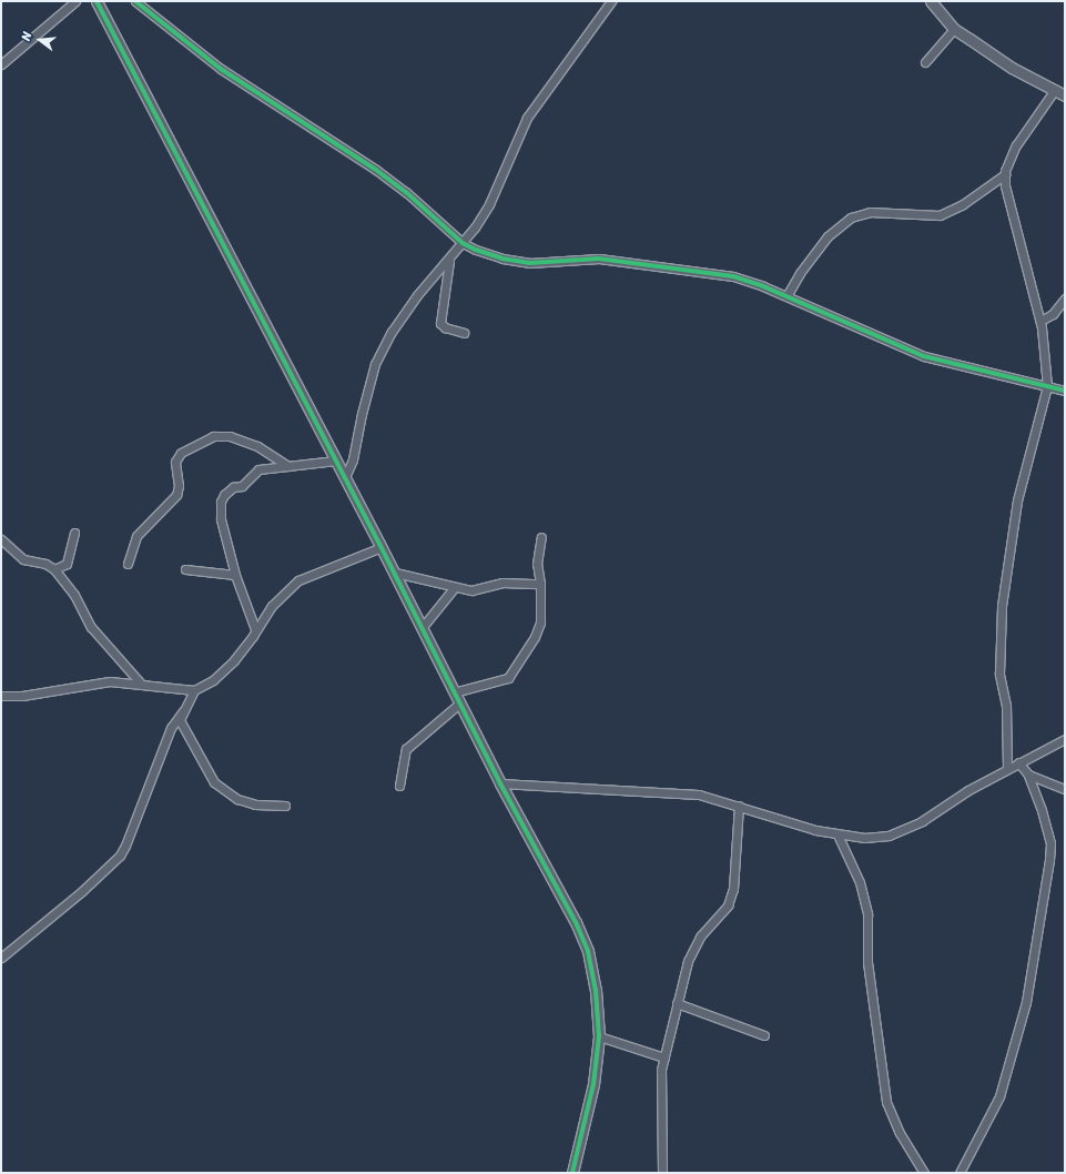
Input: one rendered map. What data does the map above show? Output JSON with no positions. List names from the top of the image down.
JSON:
{
  "north": "left"
}
